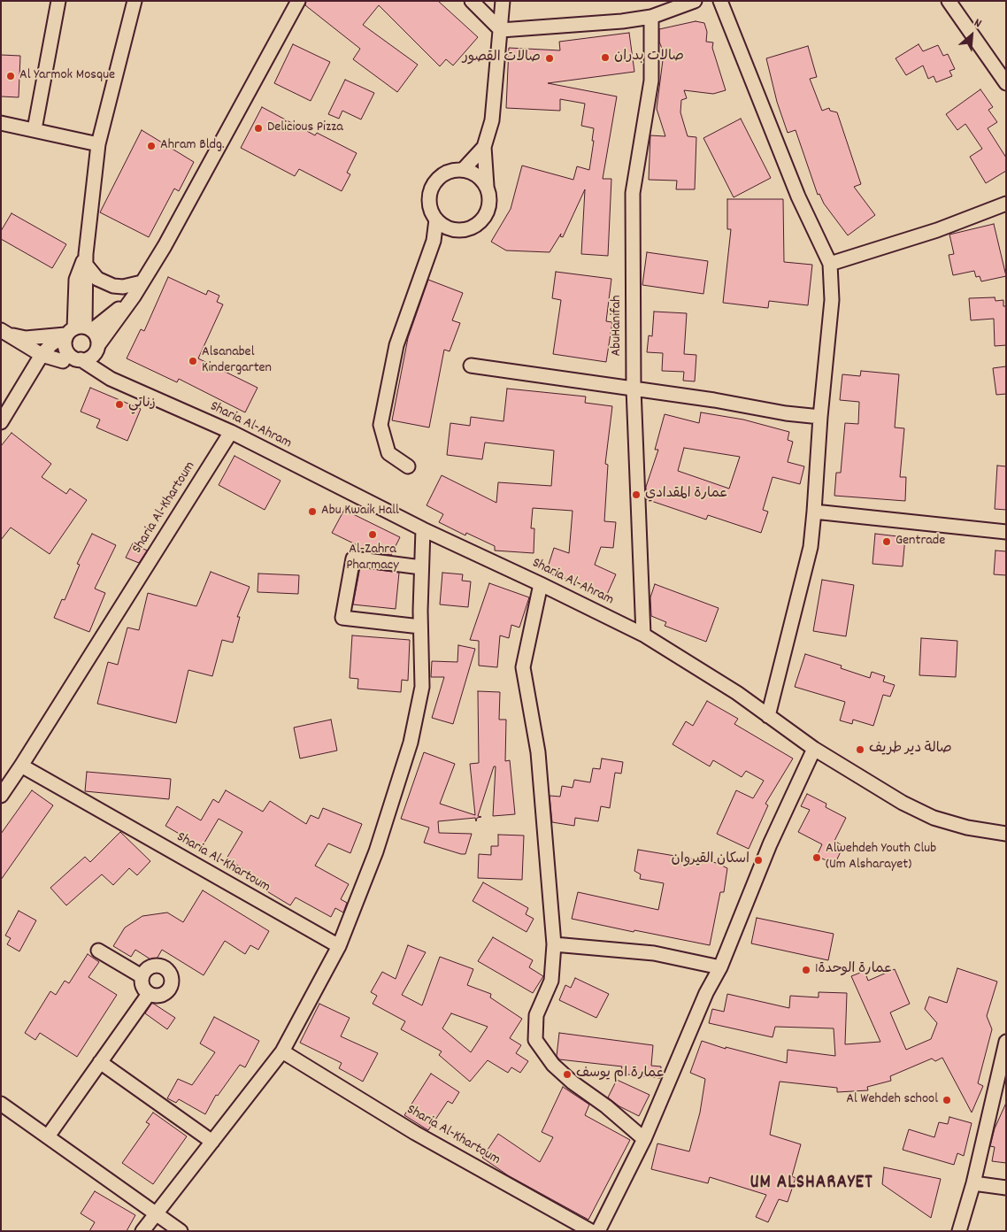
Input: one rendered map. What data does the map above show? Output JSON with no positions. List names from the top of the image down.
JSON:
{
  "streets": {
    "street": ["AbuHanifah", "Sharia Al-Ahram", "Sharia Al-Khartoum"]
  },
  "crossings": [
    ["AbuHanifah", "Sharia Al-Ahram"],
    ["Sharia Al-Ahram", "Sharia Al-Khartoum"]
  ],
  "districts": ["UM ALSHARAYET"],
  "places": [
    "صالات بدران",
    "صالات القصور",
    "Al Yarmok Mosque",
    "Delicious Pizza",
    "Ahram Bldg.",
    "Alsanabel Kindergarten",
    "زناتي",
    "عمارة المقدادي",
    "Abu Kwaik Hall",
    "Al-Zahra Pharmacy",
    "Gentrade",
    "صالة دير طريف",
    "Alwehdeh Youth Club (Um Alsharayet)",
    "اسكان القيروان",
    "عمارة الوحدة1",
    "عمارة ام يوسف",
    "Al Wehdeh school"
  ],
  "north": "top right"
}
